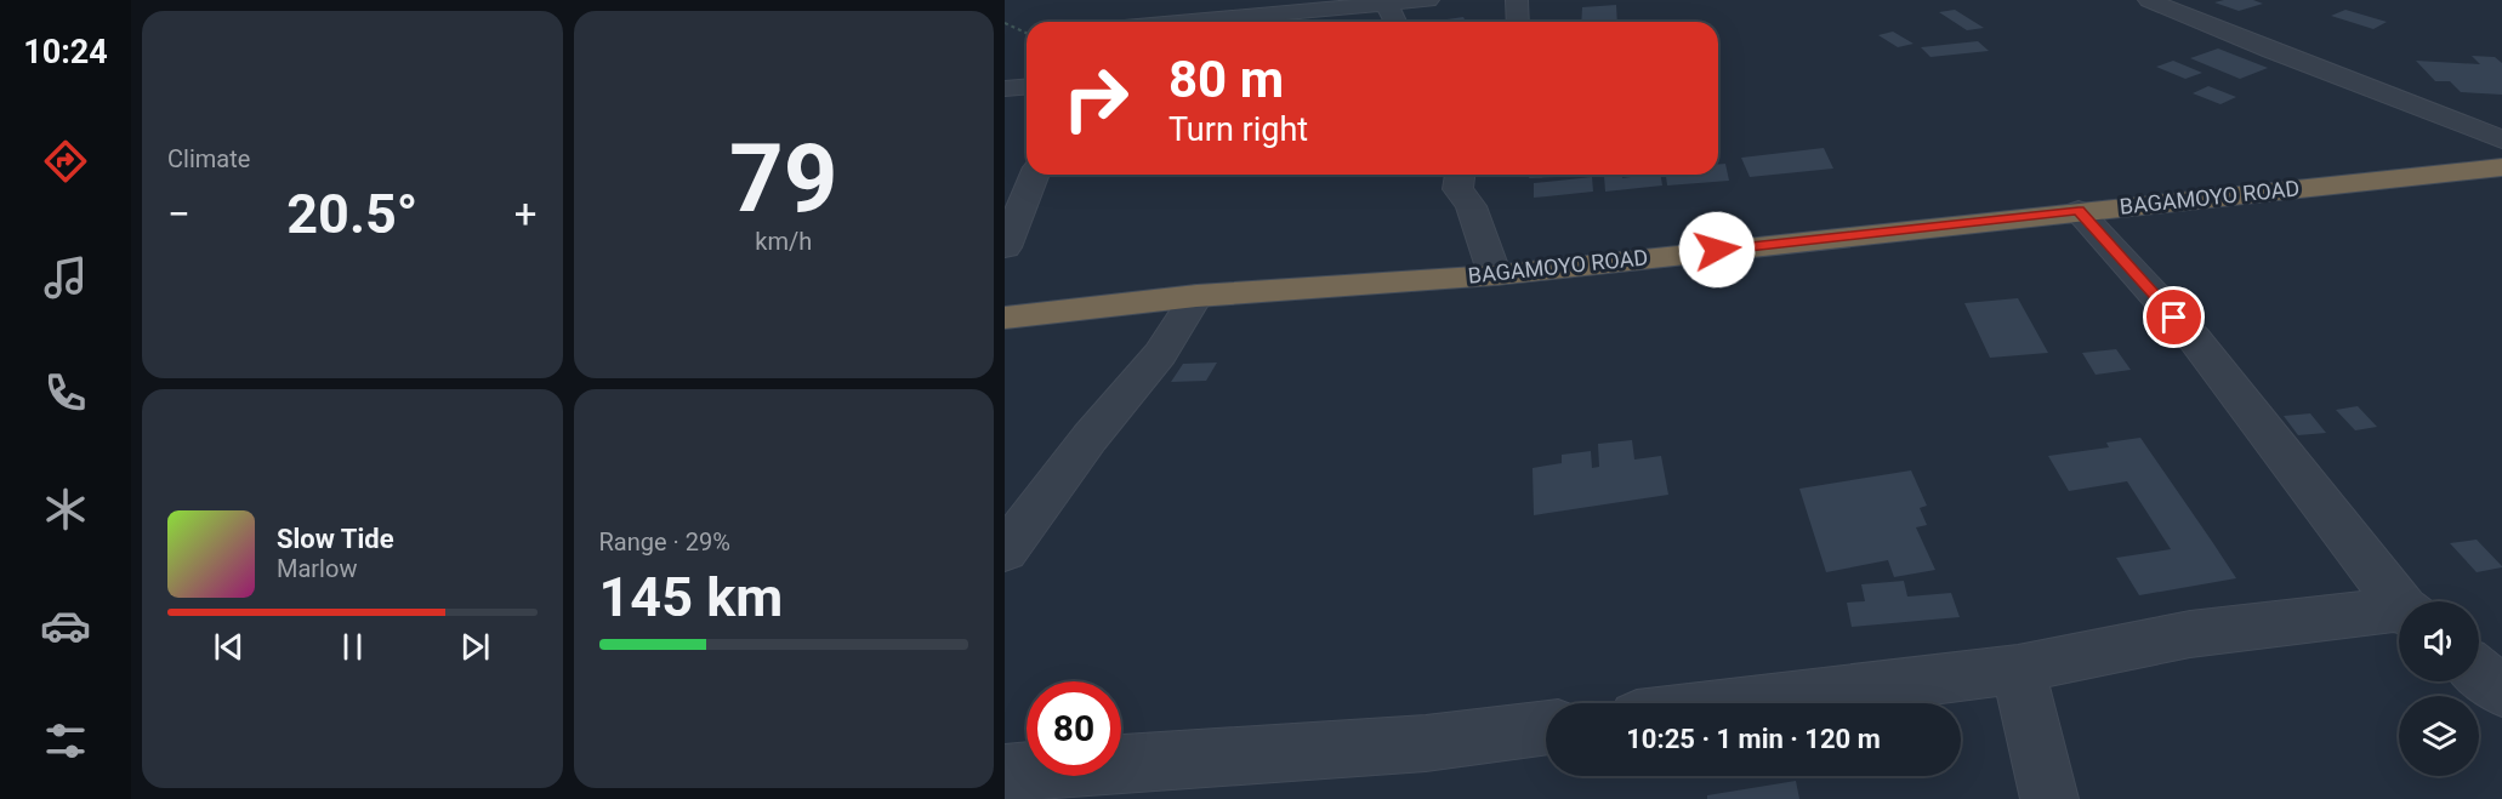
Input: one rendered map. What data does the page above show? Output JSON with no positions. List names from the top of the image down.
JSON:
{
  "streets": {
    "highway": ["BAGAMOYO ROAD"]
  },
  "page": {
    "tabs": "10:24",
    "tile": [
      "Climate",
      ["79", "km/h"],
      ["Range · 29%", "145 km"]
    ],
    "turn": ["80 m", "Turn right"],
    "heat": ["−", "20.5°", "+"],
    "song": ["Slow Tide", "Marlow"],
    "limit": "80",
    "trip": "10:25 · 1 min · 120 m"
  }
}
